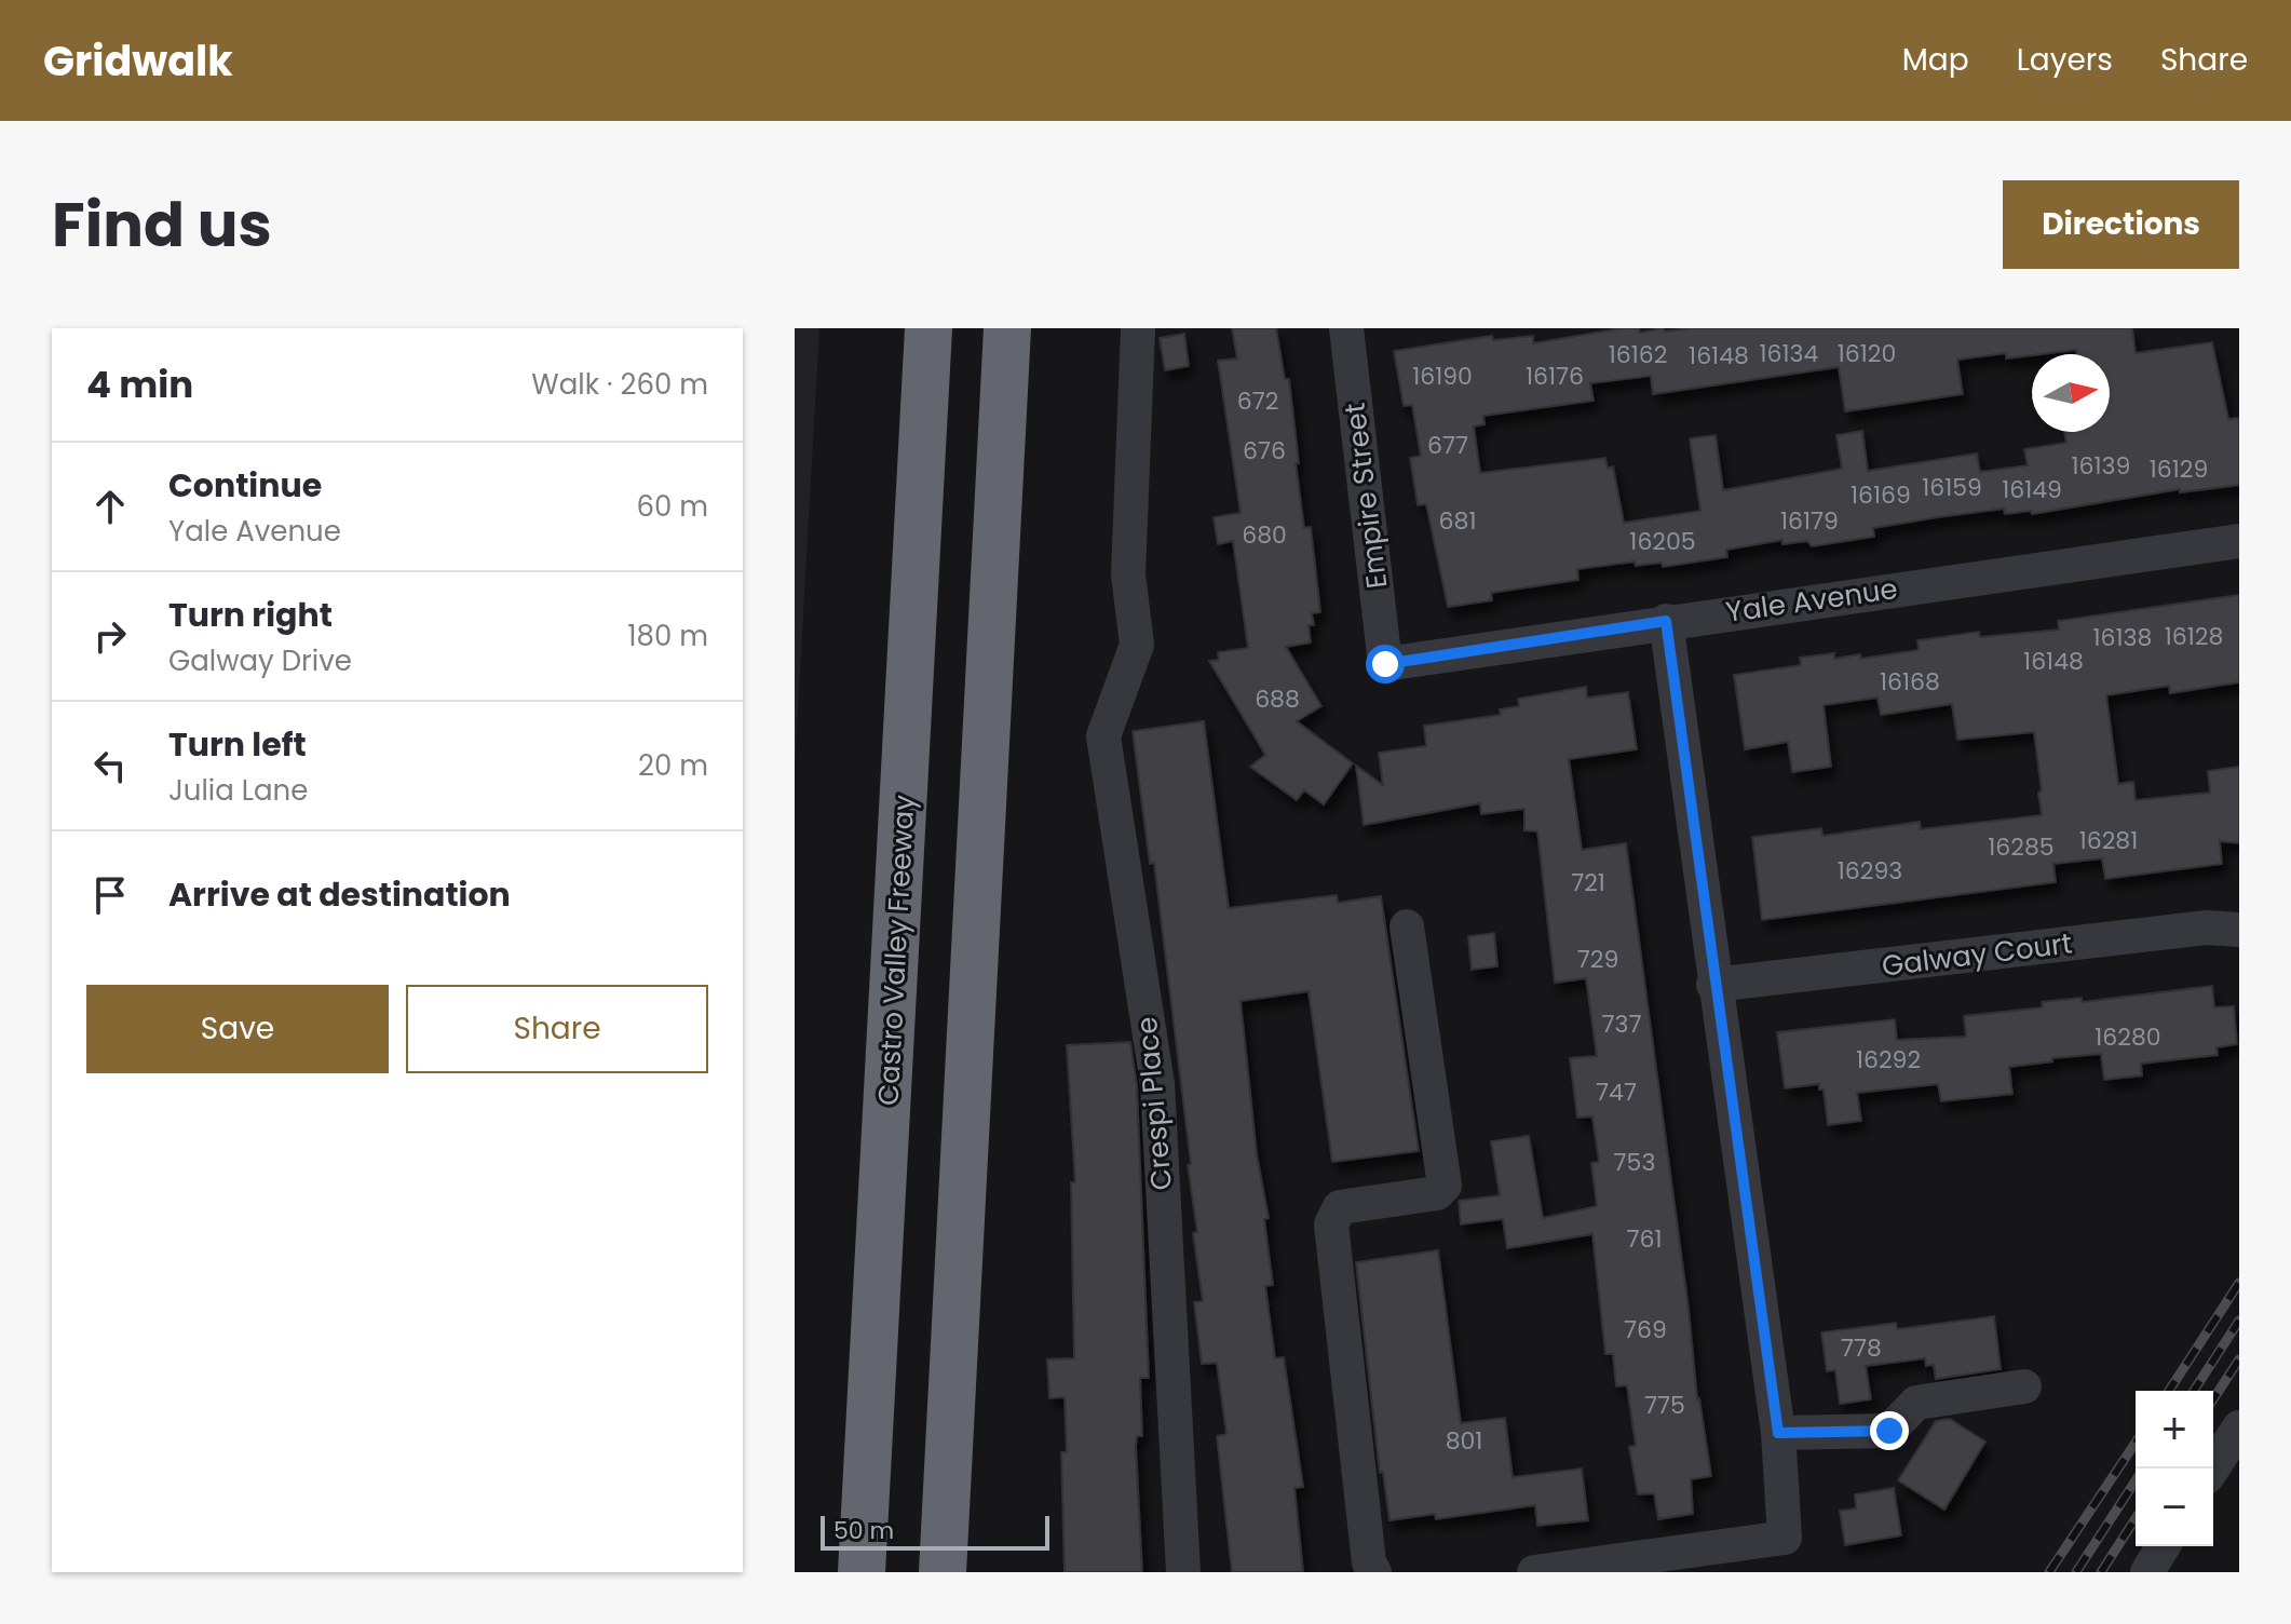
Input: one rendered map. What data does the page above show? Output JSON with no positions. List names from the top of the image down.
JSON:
{
  "streets": {
    "highway": ["Castro Valley Freeway"],
    "street": [
      "Empire Street",
      "Yale Avenue",
      "Galway Court",
      "Crespi Place"
    ]
  },
  "crossings": [
    ["Empire Street", "Yale Avenue"]
  ],
  "house_numbers": [
    "16134",
    "16120",
    "16162",
    "16148",
    "16190",
    "16176",
    "672",
    "677",
    "676",
    "16139",
    "16129",
    "16159",
    "16149",
    "16169",
    "681",
    "16179",
    "680",
    "16205",
    "16128",
    "16138",
    "16148",
    "16168",
    "688",
    "16281",
    "16285",
    "16293",
    "721",
    "729",
    "737",
    "16280",
    "16292",
    "747",
    "753",
    "761",
    "769",
    "778",
    "775",
    "801"
  ],
  "scale_bar": "50 m",
  "north": "right",
  "page": {
    "header": "Gridwalk",
    "nav": ["Map", "Layers", "Share"],
    "title": "Find us",
    "buttons": [
      "Directions",
      ["Save", "Share"]
    ],
    "heading": ["4 min", "Walk · 260 m"],
    "list": [
      ["Continue", "Yale Avenue", "60 m"],
      ["Turn right", "Galway Drive", "180 m"],
      ["Turn left", "Julia Lane", "20 m"],
      "Arrive at destination"
    ],
    "map_buttons": ["+", "−"],
    "scale": "50 m"
  }
}
